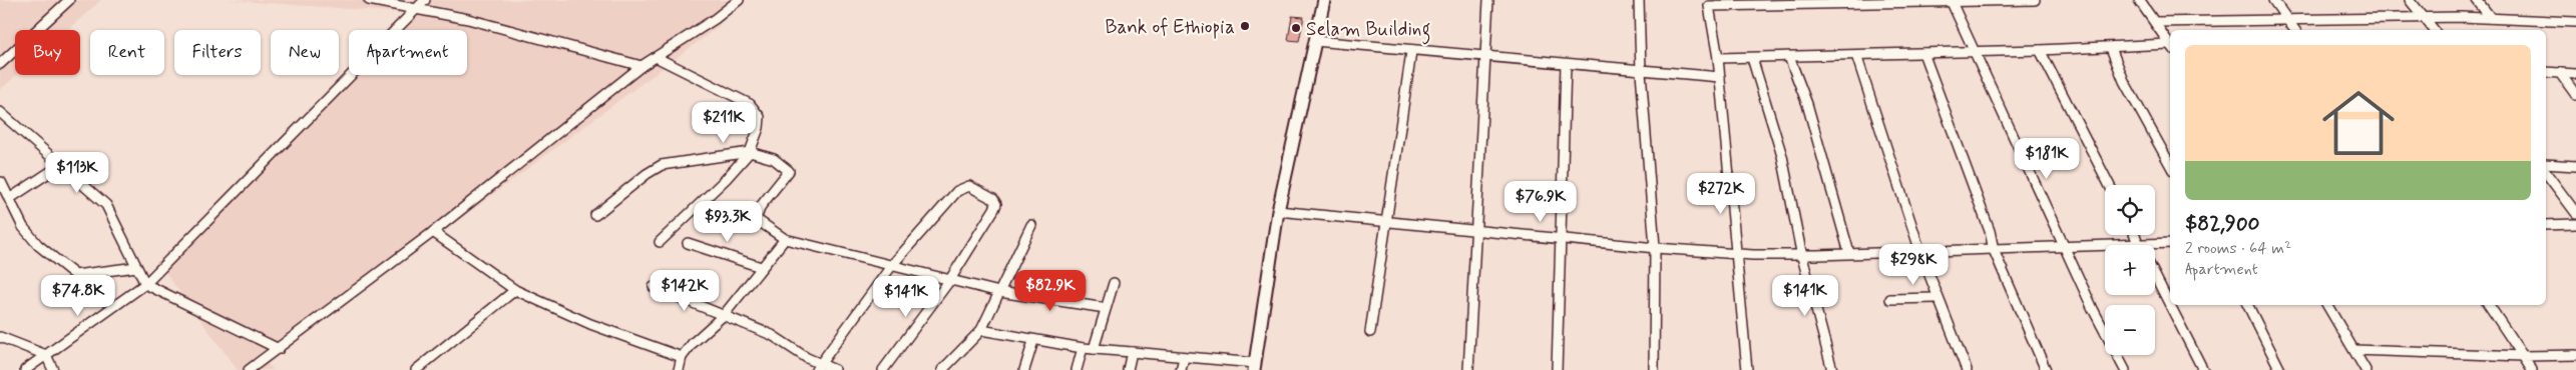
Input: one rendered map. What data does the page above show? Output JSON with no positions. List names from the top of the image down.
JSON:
{
  "places": ["Bank of Ethiopia", "Selam Building"],
  "page": {
    "chip": [
      "Buy",
      "Rent",
      "Filters",
      "New",
      "Apartment"
    ],
    "list": [
      {
        "name": "$82,900",
        "note": "2 rooms · 64 m² · Apartment"
      }
    ],
    "price": [
      "$211K",
      "$181K",
      "$113K",
      "$272K",
      "$76.9K",
      "$93.3K",
      "$298K",
      "$142K",
      "$82.9K",
      "$74.8K",
      "$141K",
      "$141K"
    ],
    "map_buttons": ["+", "−"]
  }
}
